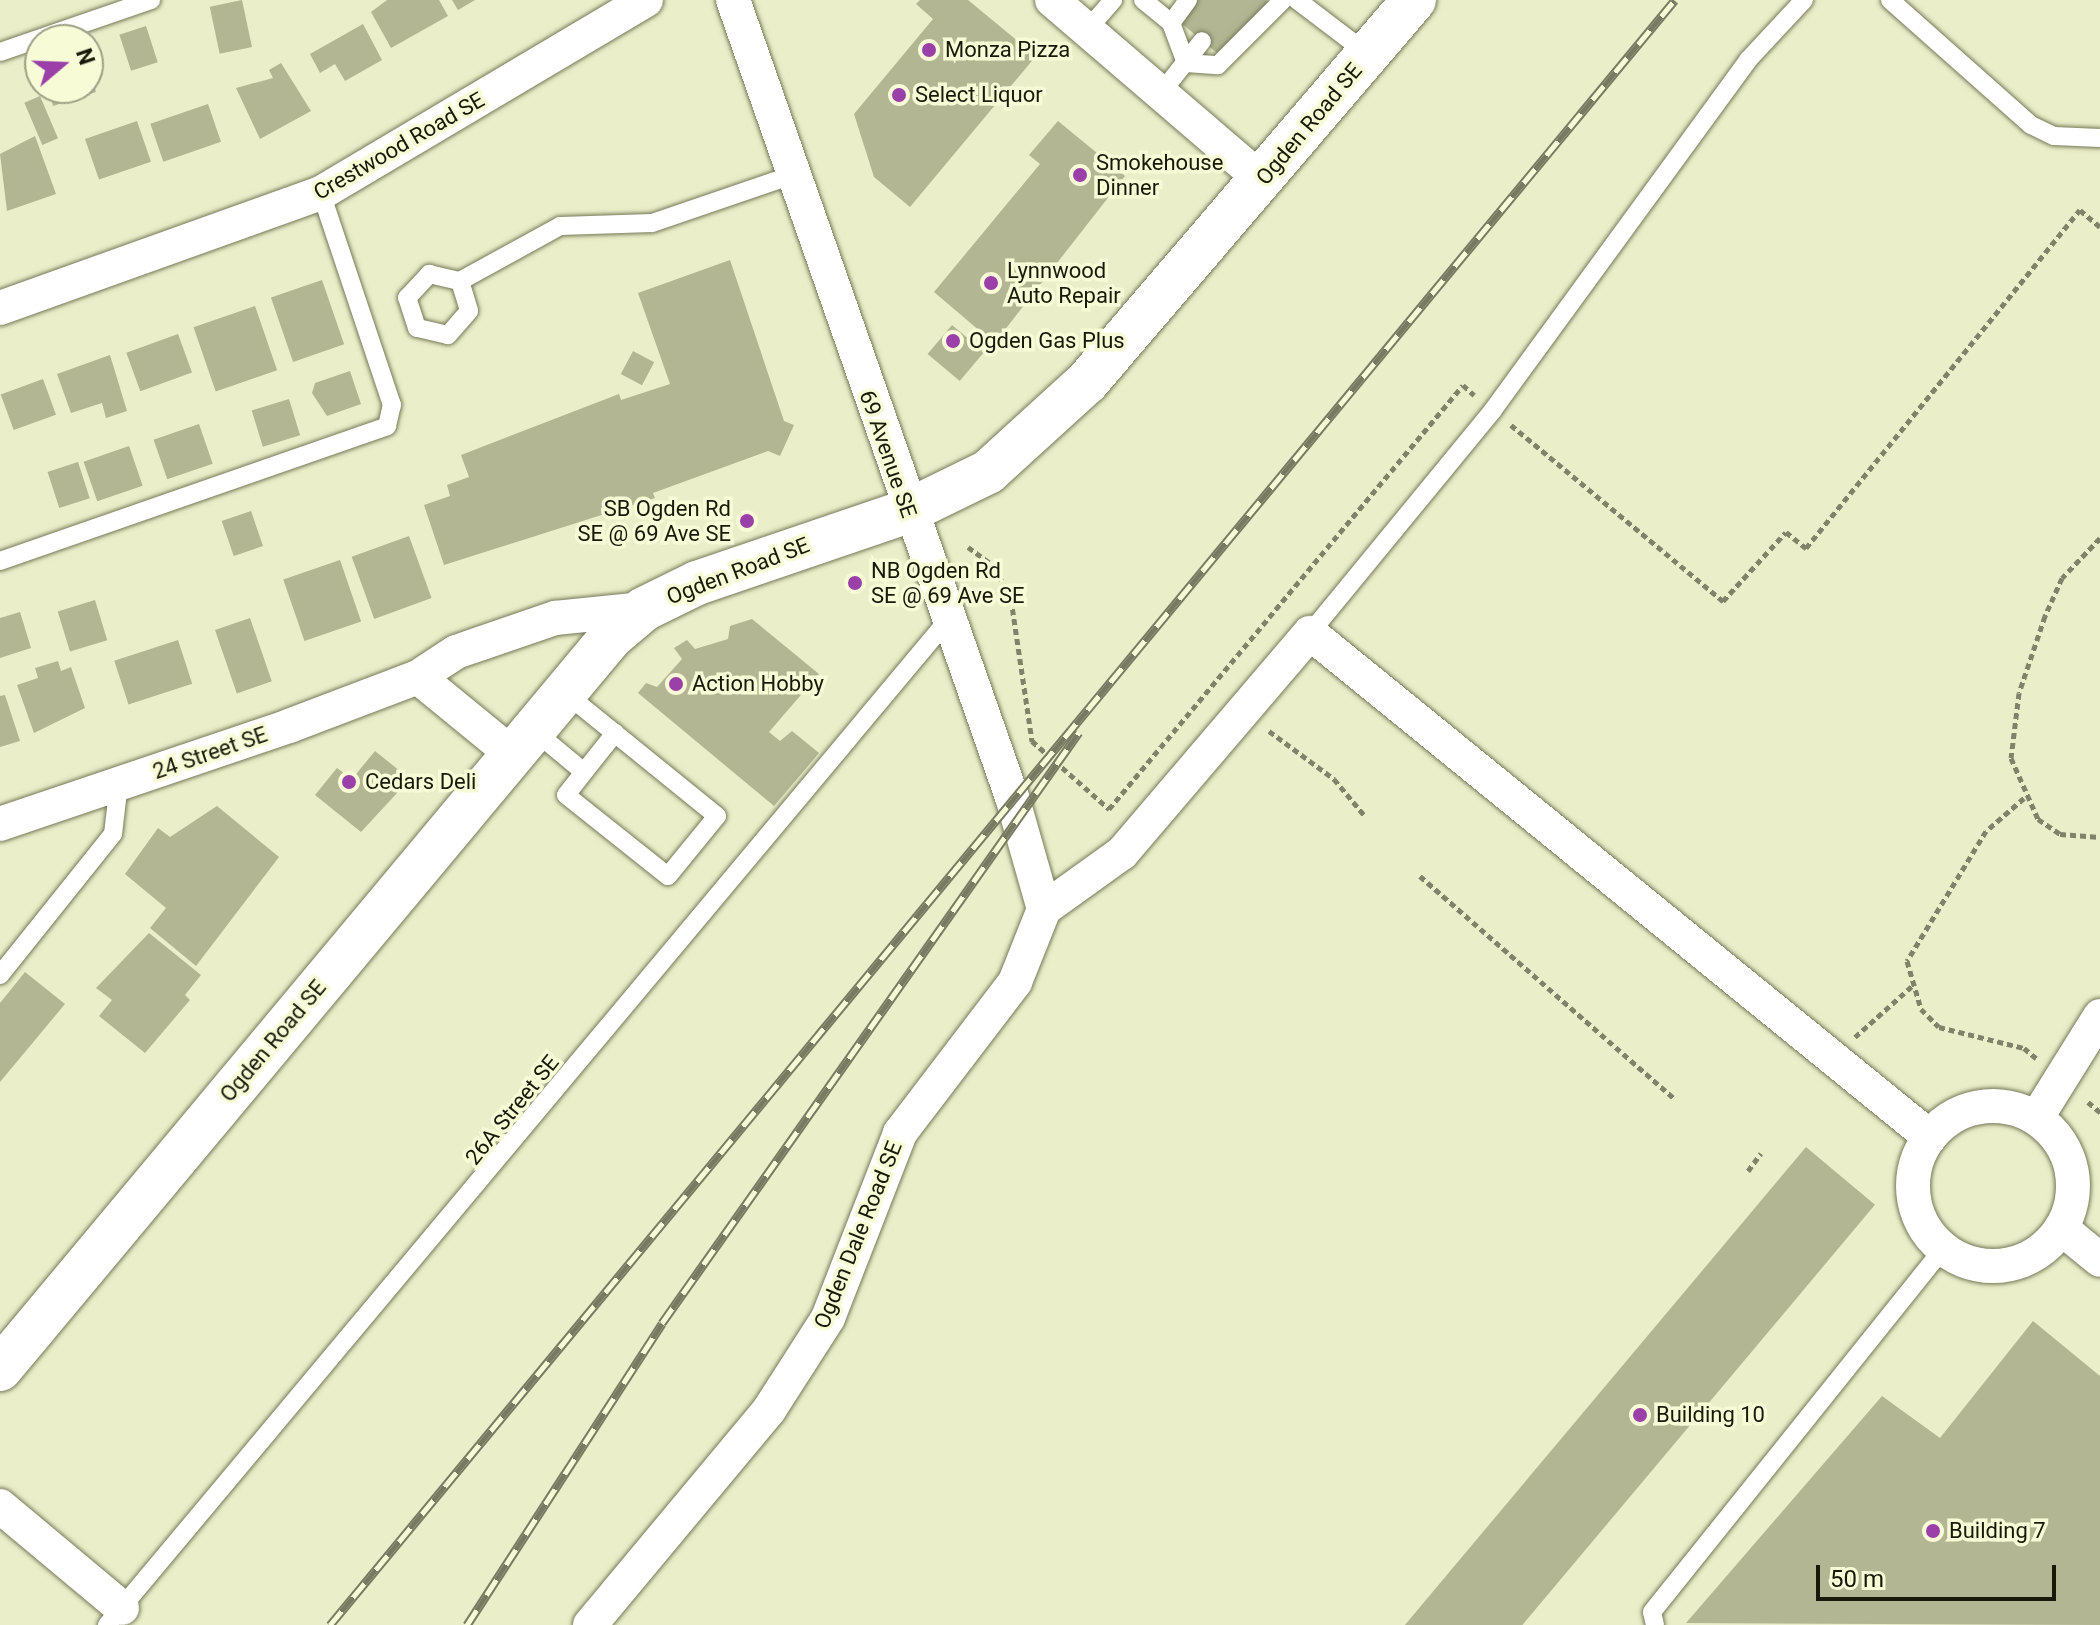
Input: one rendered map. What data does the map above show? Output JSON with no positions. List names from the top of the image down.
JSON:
{
  "streets": {
    "street": [
      "Ogden Road SE",
      "Crestwood Road SE",
      "69 Avenue SE",
      "24 Street SE",
      "Ogden Dale Road SE"
    ],
    "lane": ["26A Street SE"]
  },
  "crossings": [
    ["Ogden Road SE", "69 Avenue SE"],
    ["Ogden Road SE", "24 Street SE"],
    ["69 Avenue SE", "26A Street SE"],
    ["69 Avenue SE", "Ogden Dale Road SE"]
  ],
  "places": [
    "Monza Pizza",
    "Select Liquor",
    "Smokehouse Dinner",
    "Lynnwood Auto Repair",
    "Ogden Gas Plus",
    "SB Ogden Rd SE @ 69 Ave SE",
    "NB Ogden Rd SE @ 69 Ave SE",
    "Action Hobby",
    "Cedars Deli",
    "Building 10",
    "Building 7"
  ],
  "scale_bar": "50 m",
  "north": "right"
}
